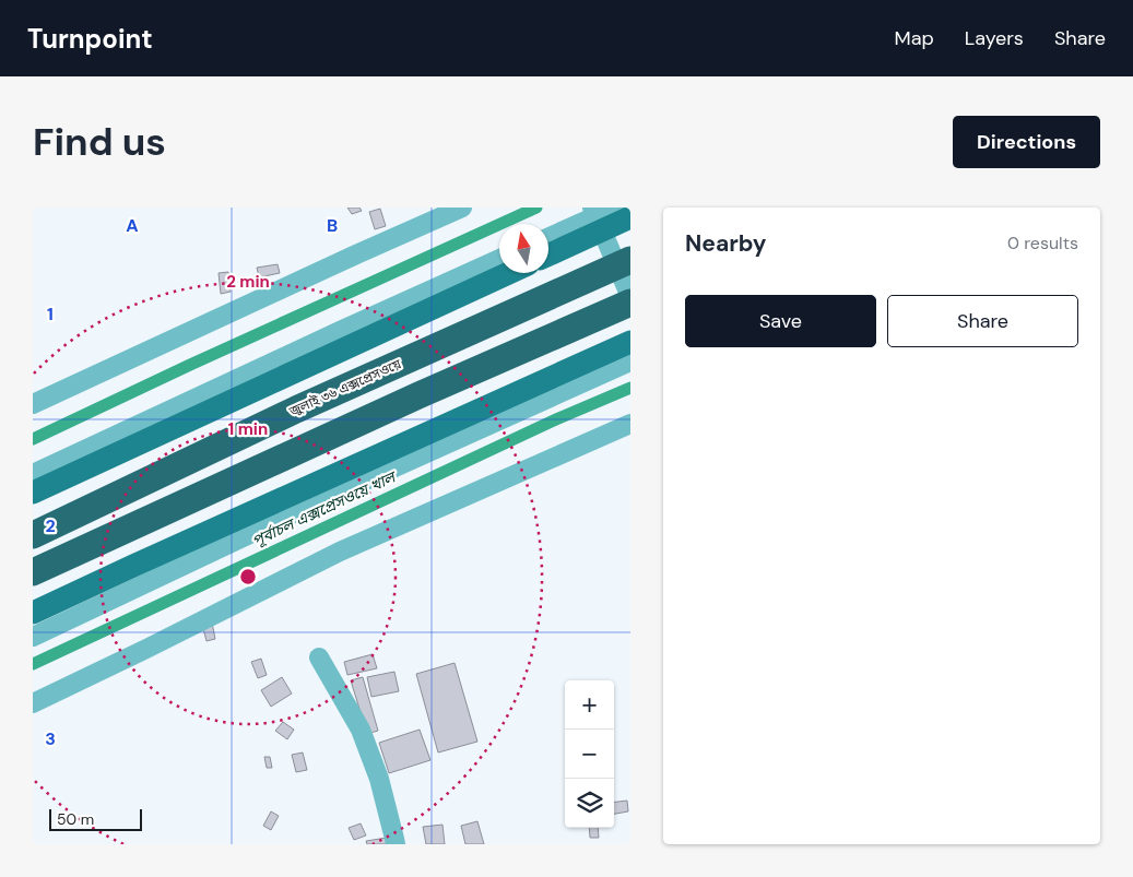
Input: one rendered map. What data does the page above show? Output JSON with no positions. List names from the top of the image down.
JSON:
{
  "streets": {
    "highway": ["জুলাই ৩৬ এক্সপ্রেসওয়ে"]
  },
  "water": ["পূর্বাচল এক্সপ্রেসওয়ে খাল"],
  "scale_bar": "50 m",
  "north": "top",
  "page": {
    "header": "Turnpoint",
    "nav": ["Map", "Layers", "Share"],
    "buttons": [
      "Directions",
      ["Save", "Share"]
    ],
    "title": "Find us",
    "heading": ["Nearby", "0 results"],
    "map_buttons": ["+", "−"],
    "scale": "50 m"
  },
  "grid": {
    "columns": ["A", "B"],
    "rows": ["1", "2", "3"]
  },
  "rings": ["2 min", "1 min"]
}
